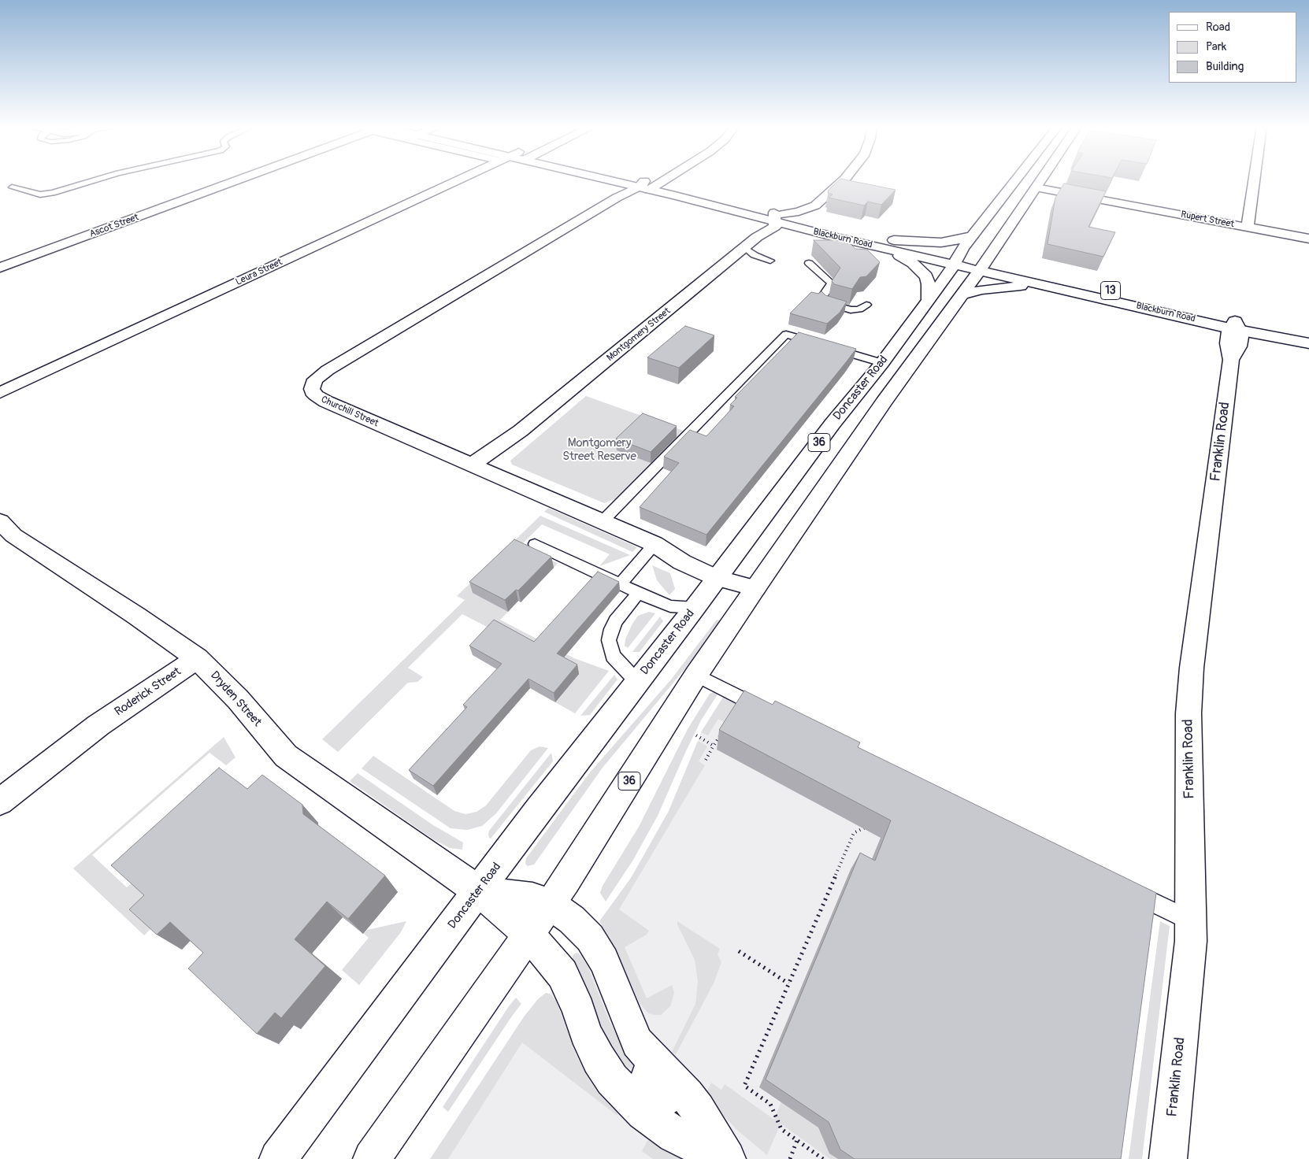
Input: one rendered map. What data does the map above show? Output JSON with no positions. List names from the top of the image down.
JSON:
{
  "streets": {
    "street": [
      "Rupert Street",
      "Ascot Street",
      "Blackburn Road",
      "Leura Street",
      "13",
      "Montgomery Street",
      "Doncaster Road",
      "Churchill Street",
      "Franklin Road",
      "36",
      "Roderick Street",
      "Dryden Street"
    ]
  },
  "crossings": [
    ["Rupert Street", "36"],
    ["Blackburn Road", "Montgomery Street"],
    ["Blackburn Road", "Doncaster Road"],
    ["Blackburn Road", "Churchill Street"],
    ["Blackburn Road", "Franklin Road"],
    ["Blackburn Road", "36"],
    ["Montgomery Street", "Churchill Street"],
    ["Doncaster Road", "Churchill Street"],
    ["Doncaster Road", "Dryden Street"],
    ["Churchill Street", "36"],
    ["36", "Dryden Street"],
    ["Roderick Street", "Dryden Street"]
  ],
  "parks": ["Montgomery Street Reserve"],
  "legend": ["Road", "Park", "Building"]
}
